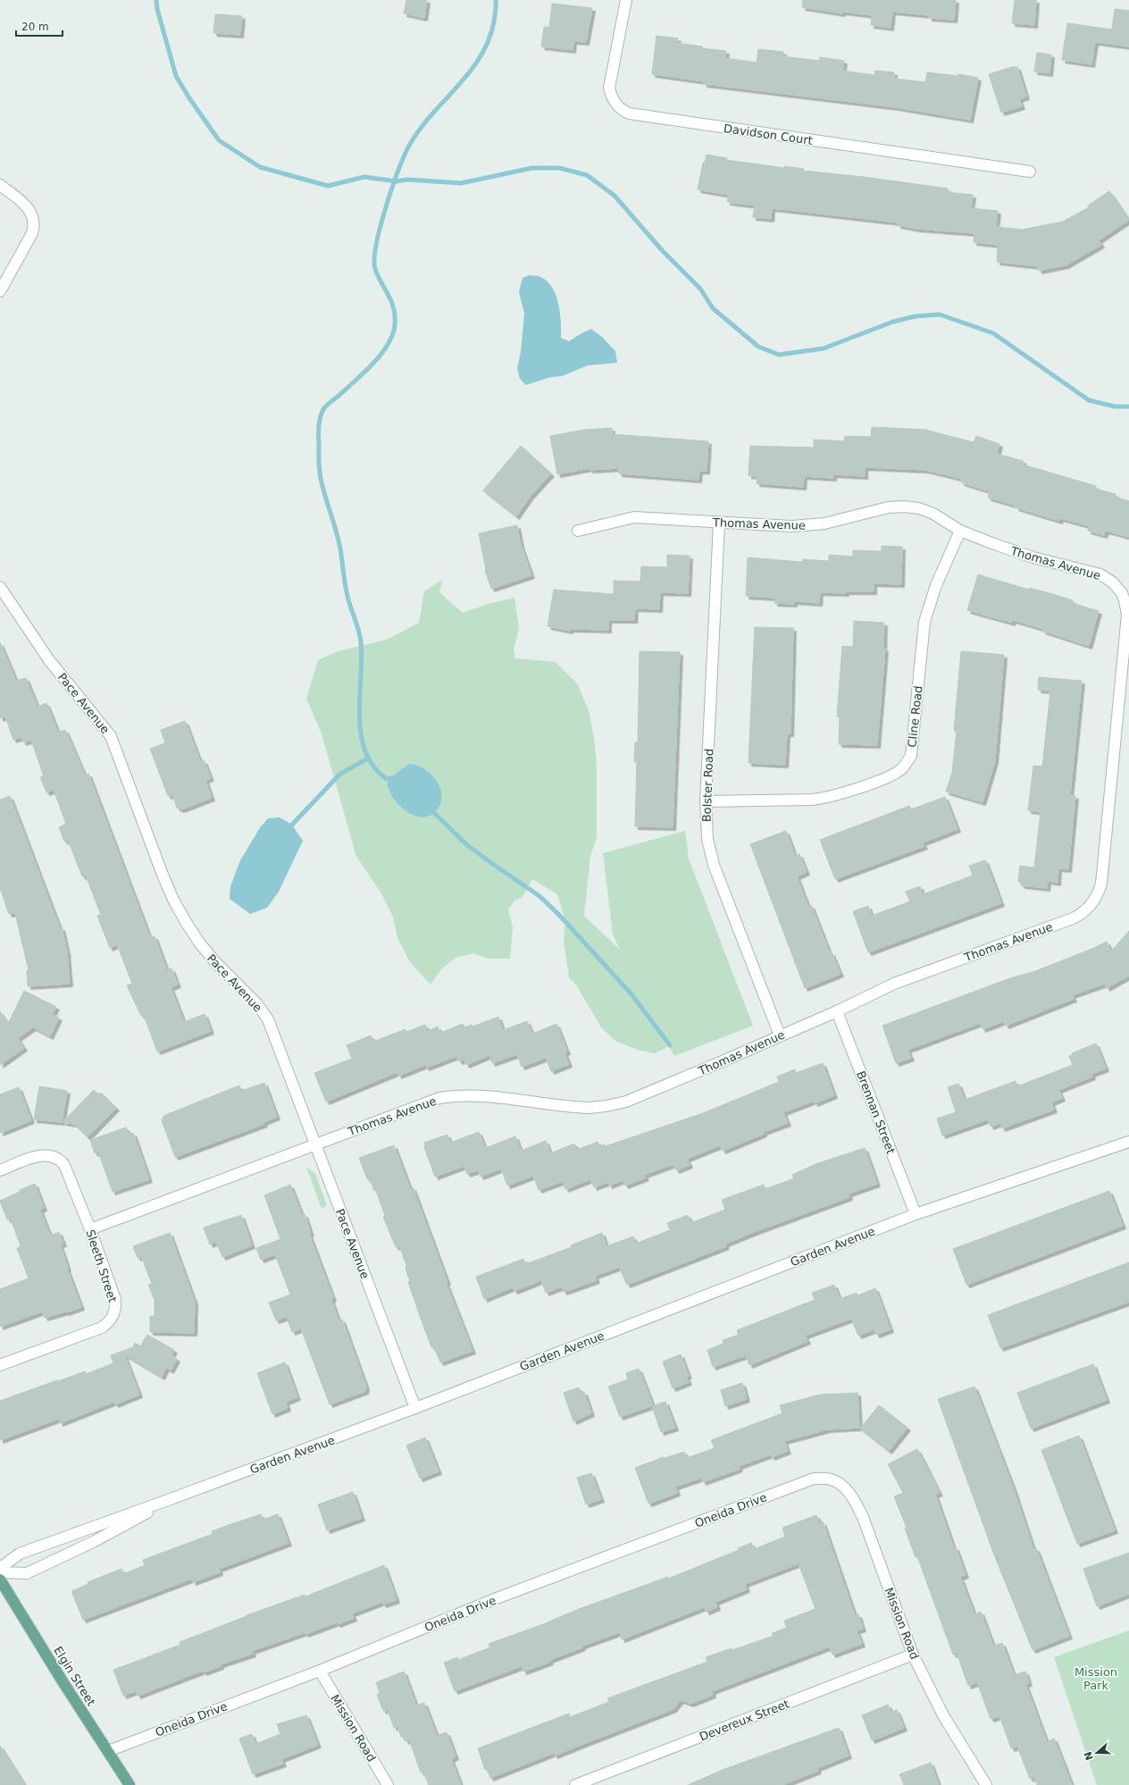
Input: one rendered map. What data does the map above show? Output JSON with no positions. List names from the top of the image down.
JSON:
{
  "streets": {
    "main road": ["Elgin Street"],
    "street": [
      "Davidson Court",
      "Thomas Avenue",
      "Pace Avenue",
      "Cline Road",
      "Bolster Road",
      "Brennan Street",
      "Garden Avenue",
      "Sleeth Street",
      "Oneida Drive",
      "Mission Road",
      "Devereux Street"
    ]
  },
  "crossings": [
    ["Thomas Avenue", "Pace Avenue"],
    ["Thomas Avenue", "Cline Road"],
    ["Thomas Avenue", "Bolster Road"],
    ["Thomas Avenue", "Brennan Street"],
    ["Thomas Avenue", "Sleeth Street"],
    ["Pace Avenue", "Garden Avenue"],
    ["Cline Road", "Bolster Road"],
    ["Brennan Street", "Garden Avenue"],
    ["Oneida Drive", "Mission Road"],
    ["Oneida Drive", "Elgin Street"],
    ["Mission Road", "Devereux Street"]
  ],
  "parks": ["Mission Park"],
  "scale_bar": "20 m",
  "north": "left"
}
